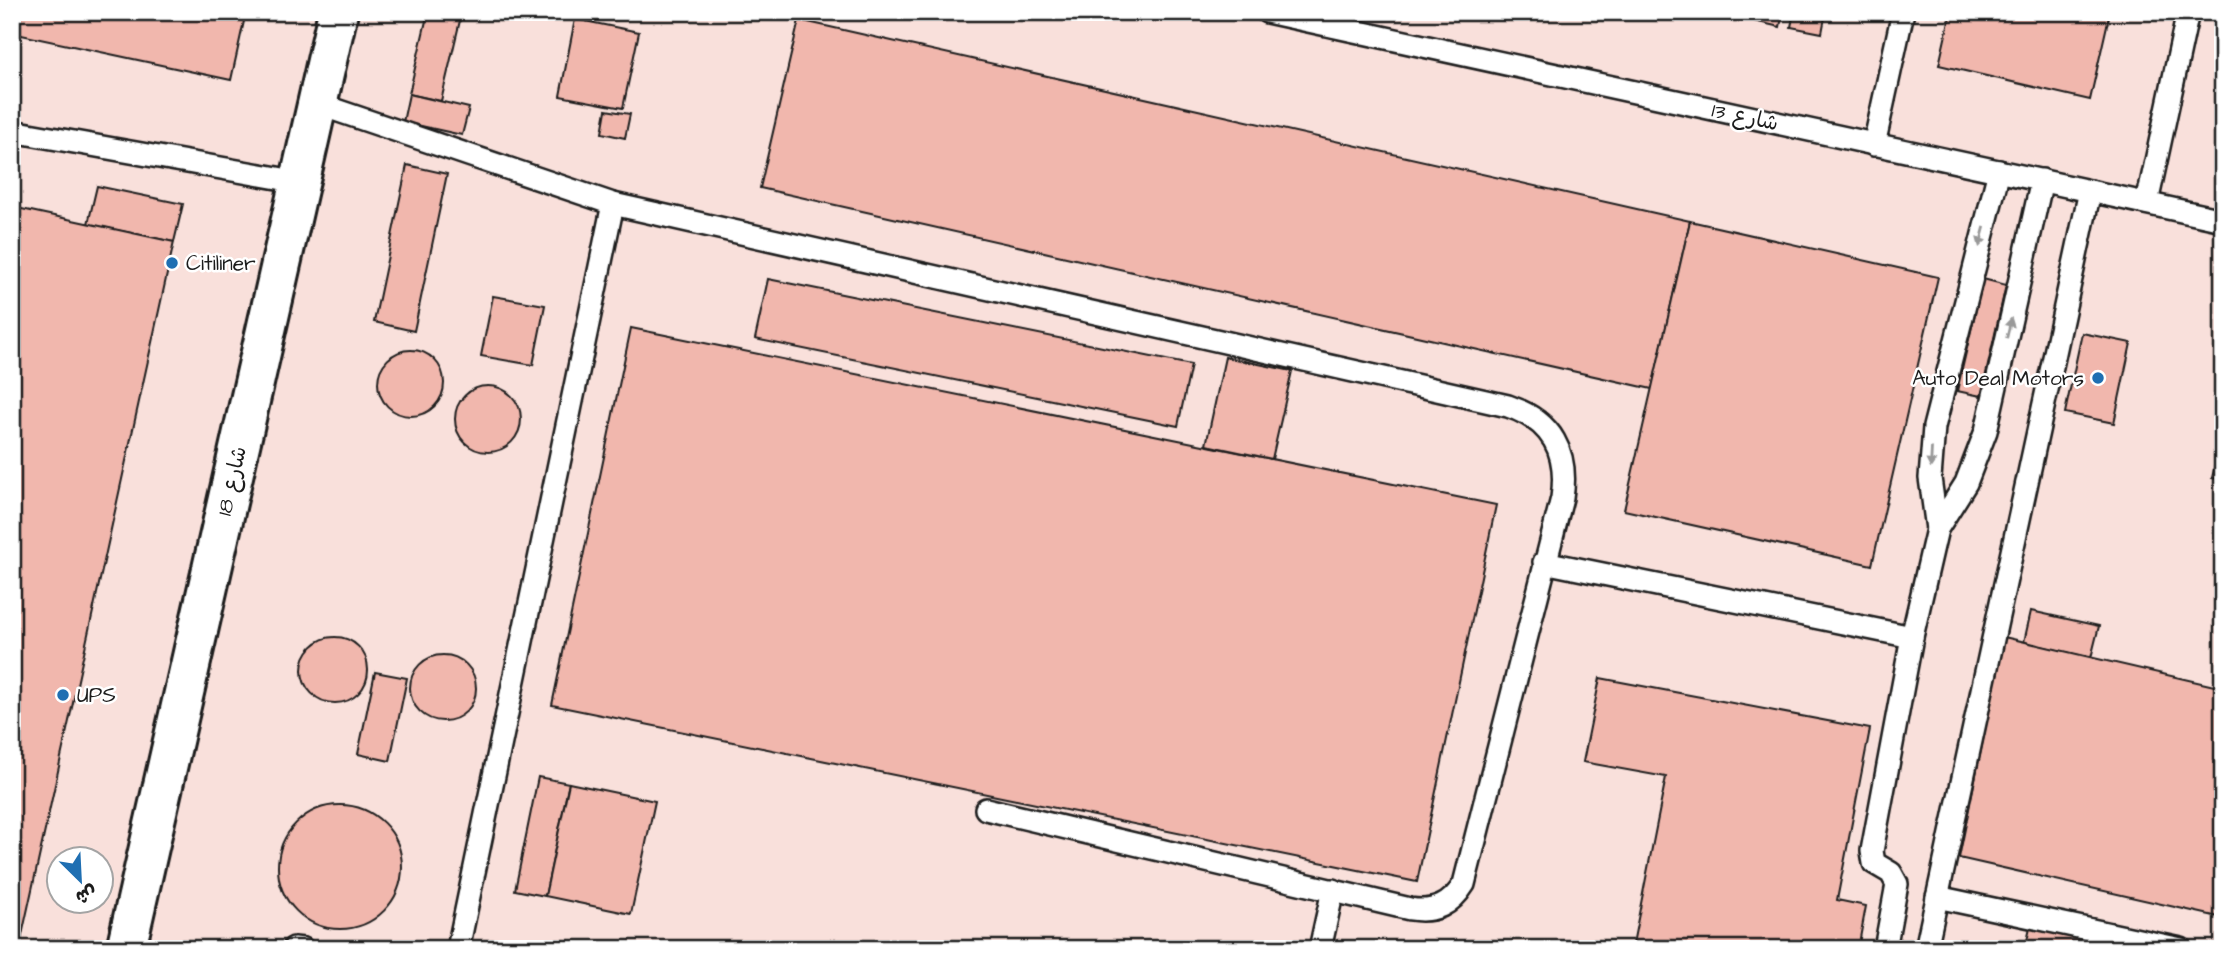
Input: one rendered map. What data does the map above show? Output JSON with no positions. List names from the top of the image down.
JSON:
{
  "streets": {
    "street": ["شارع 18"],
    "lane": ["شارع 13"]
  },
  "places": ["Citiliner", "Auto Deal Motors", "UPS"],
  "north": "bottom right"
}
